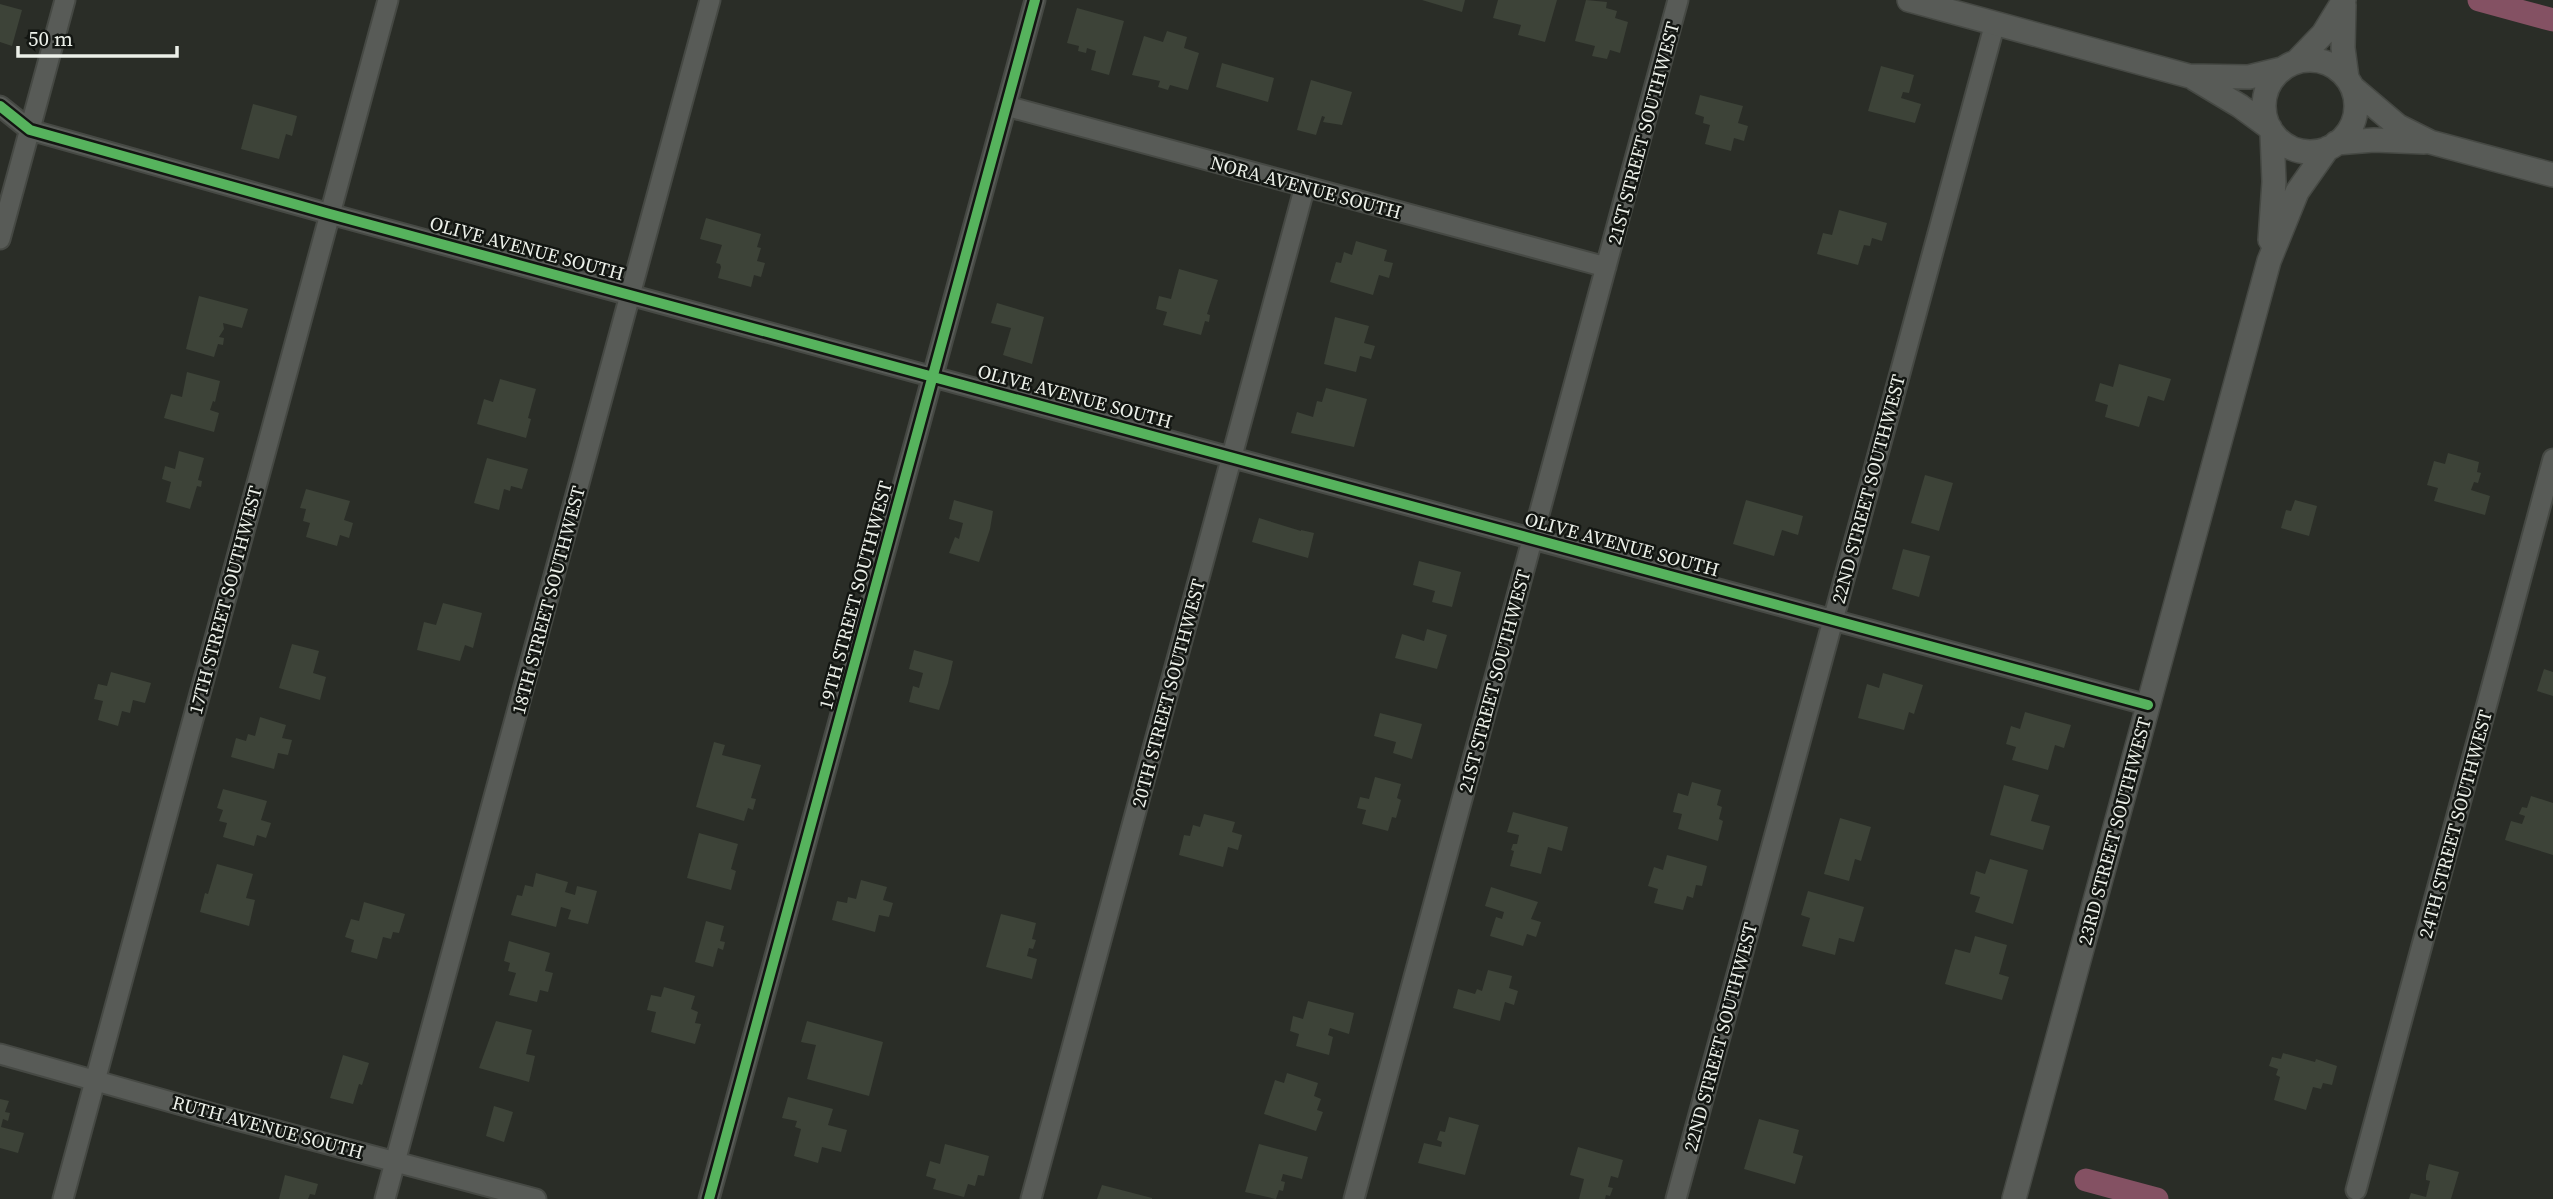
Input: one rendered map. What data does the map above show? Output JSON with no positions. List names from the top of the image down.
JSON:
{
  "streets": {
    "street": [
      "21ST STREET SOUTHWEST",
      "NORA AVENUE SOUTH",
      "OLIVE AVENUE SOUTH",
      "22ND STREET SOUTHWEST",
      "19TH STREET SOUTHWEST",
      "17TH STREET SOUTHWEST",
      "18TH STREET SOUTHWEST",
      "20TH STREET SOUTHWEST",
      "24TH STREET SOUTHWEST",
      "23RD STREET SOUTHWEST",
      "RUTH AVENUE SOUTH"
    ]
  },
  "crossings": [
    ["21ST STREET SOUTHWEST", "NORA AVENUE SOUTH"],
    ["21ST STREET SOUTHWEST", "OLIVE AVENUE SOUTH"],
    ["NORA AVENUE SOUTH", "19TH STREET SOUTHWEST"],
    ["NORA AVENUE SOUTH", "20TH STREET SOUTHWEST"],
    ["OLIVE AVENUE SOUTH", "22ND STREET SOUTHWEST"],
    ["OLIVE AVENUE SOUTH", "19TH STREET SOUTHWEST"],
    ["OLIVE AVENUE SOUTH", "17TH STREET SOUTHWEST"],
    ["OLIVE AVENUE SOUTH", "18TH STREET SOUTHWEST"],
    ["OLIVE AVENUE SOUTH", "20TH STREET SOUTHWEST"],
    ["OLIVE AVENUE SOUTH", "23RD STREET SOUTHWEST"],
    ["17TH STREET SOUTHWEST", "RUTH AVENUE SOUTH"],
    ["18TH STREET SOUTHWEST", "RUTH AVENUE SOUTH"]
  ],
  "scale_bar": "50 m"
}
